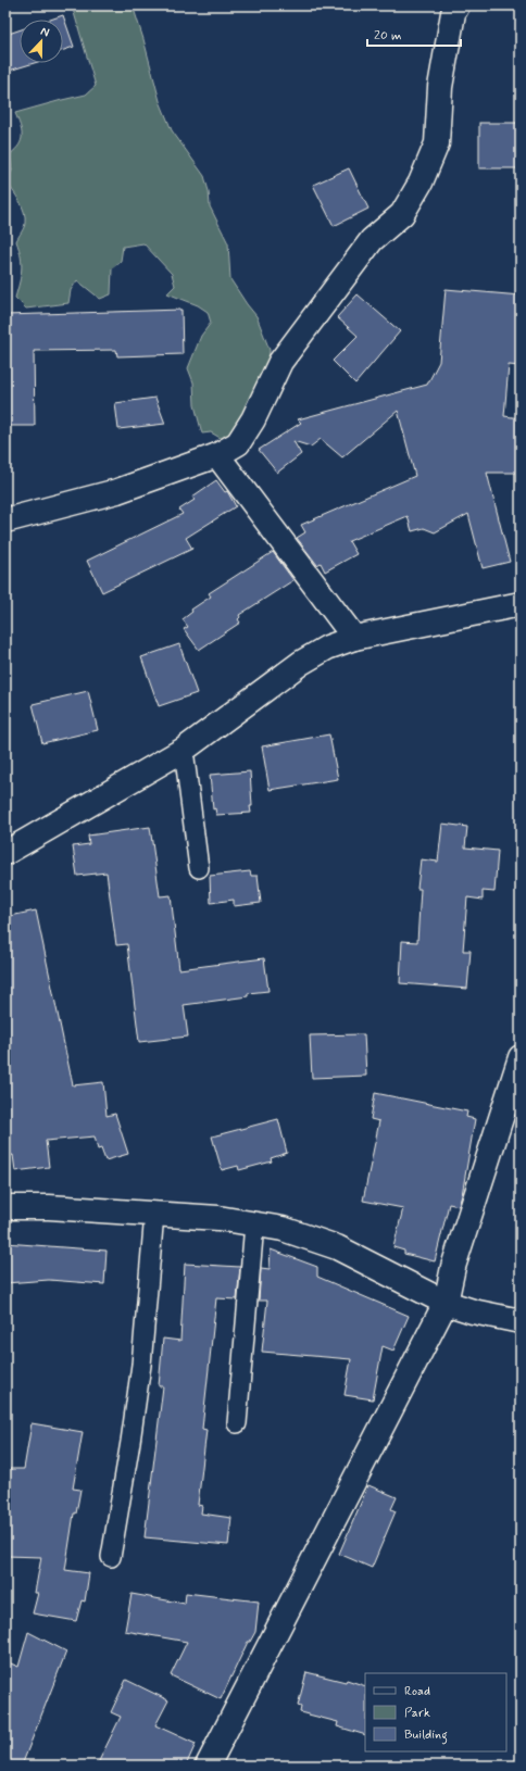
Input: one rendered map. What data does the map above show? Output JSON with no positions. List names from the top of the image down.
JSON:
{
  "legend": ["Road", "Park", "Building"],
  "scale_bar": "20 m",
  "north": "top"
}
